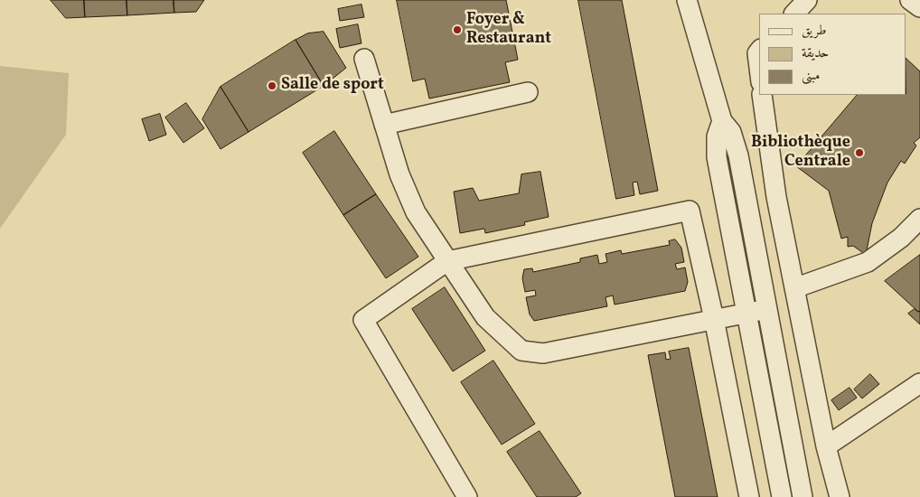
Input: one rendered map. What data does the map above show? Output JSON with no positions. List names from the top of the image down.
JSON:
{
  "places": ["Foyer & Restaurant", "Salle de sport", "Bibliothèque Centrale"],
  "legend": ["طريق", "حديقة", "مبنى"]
}
